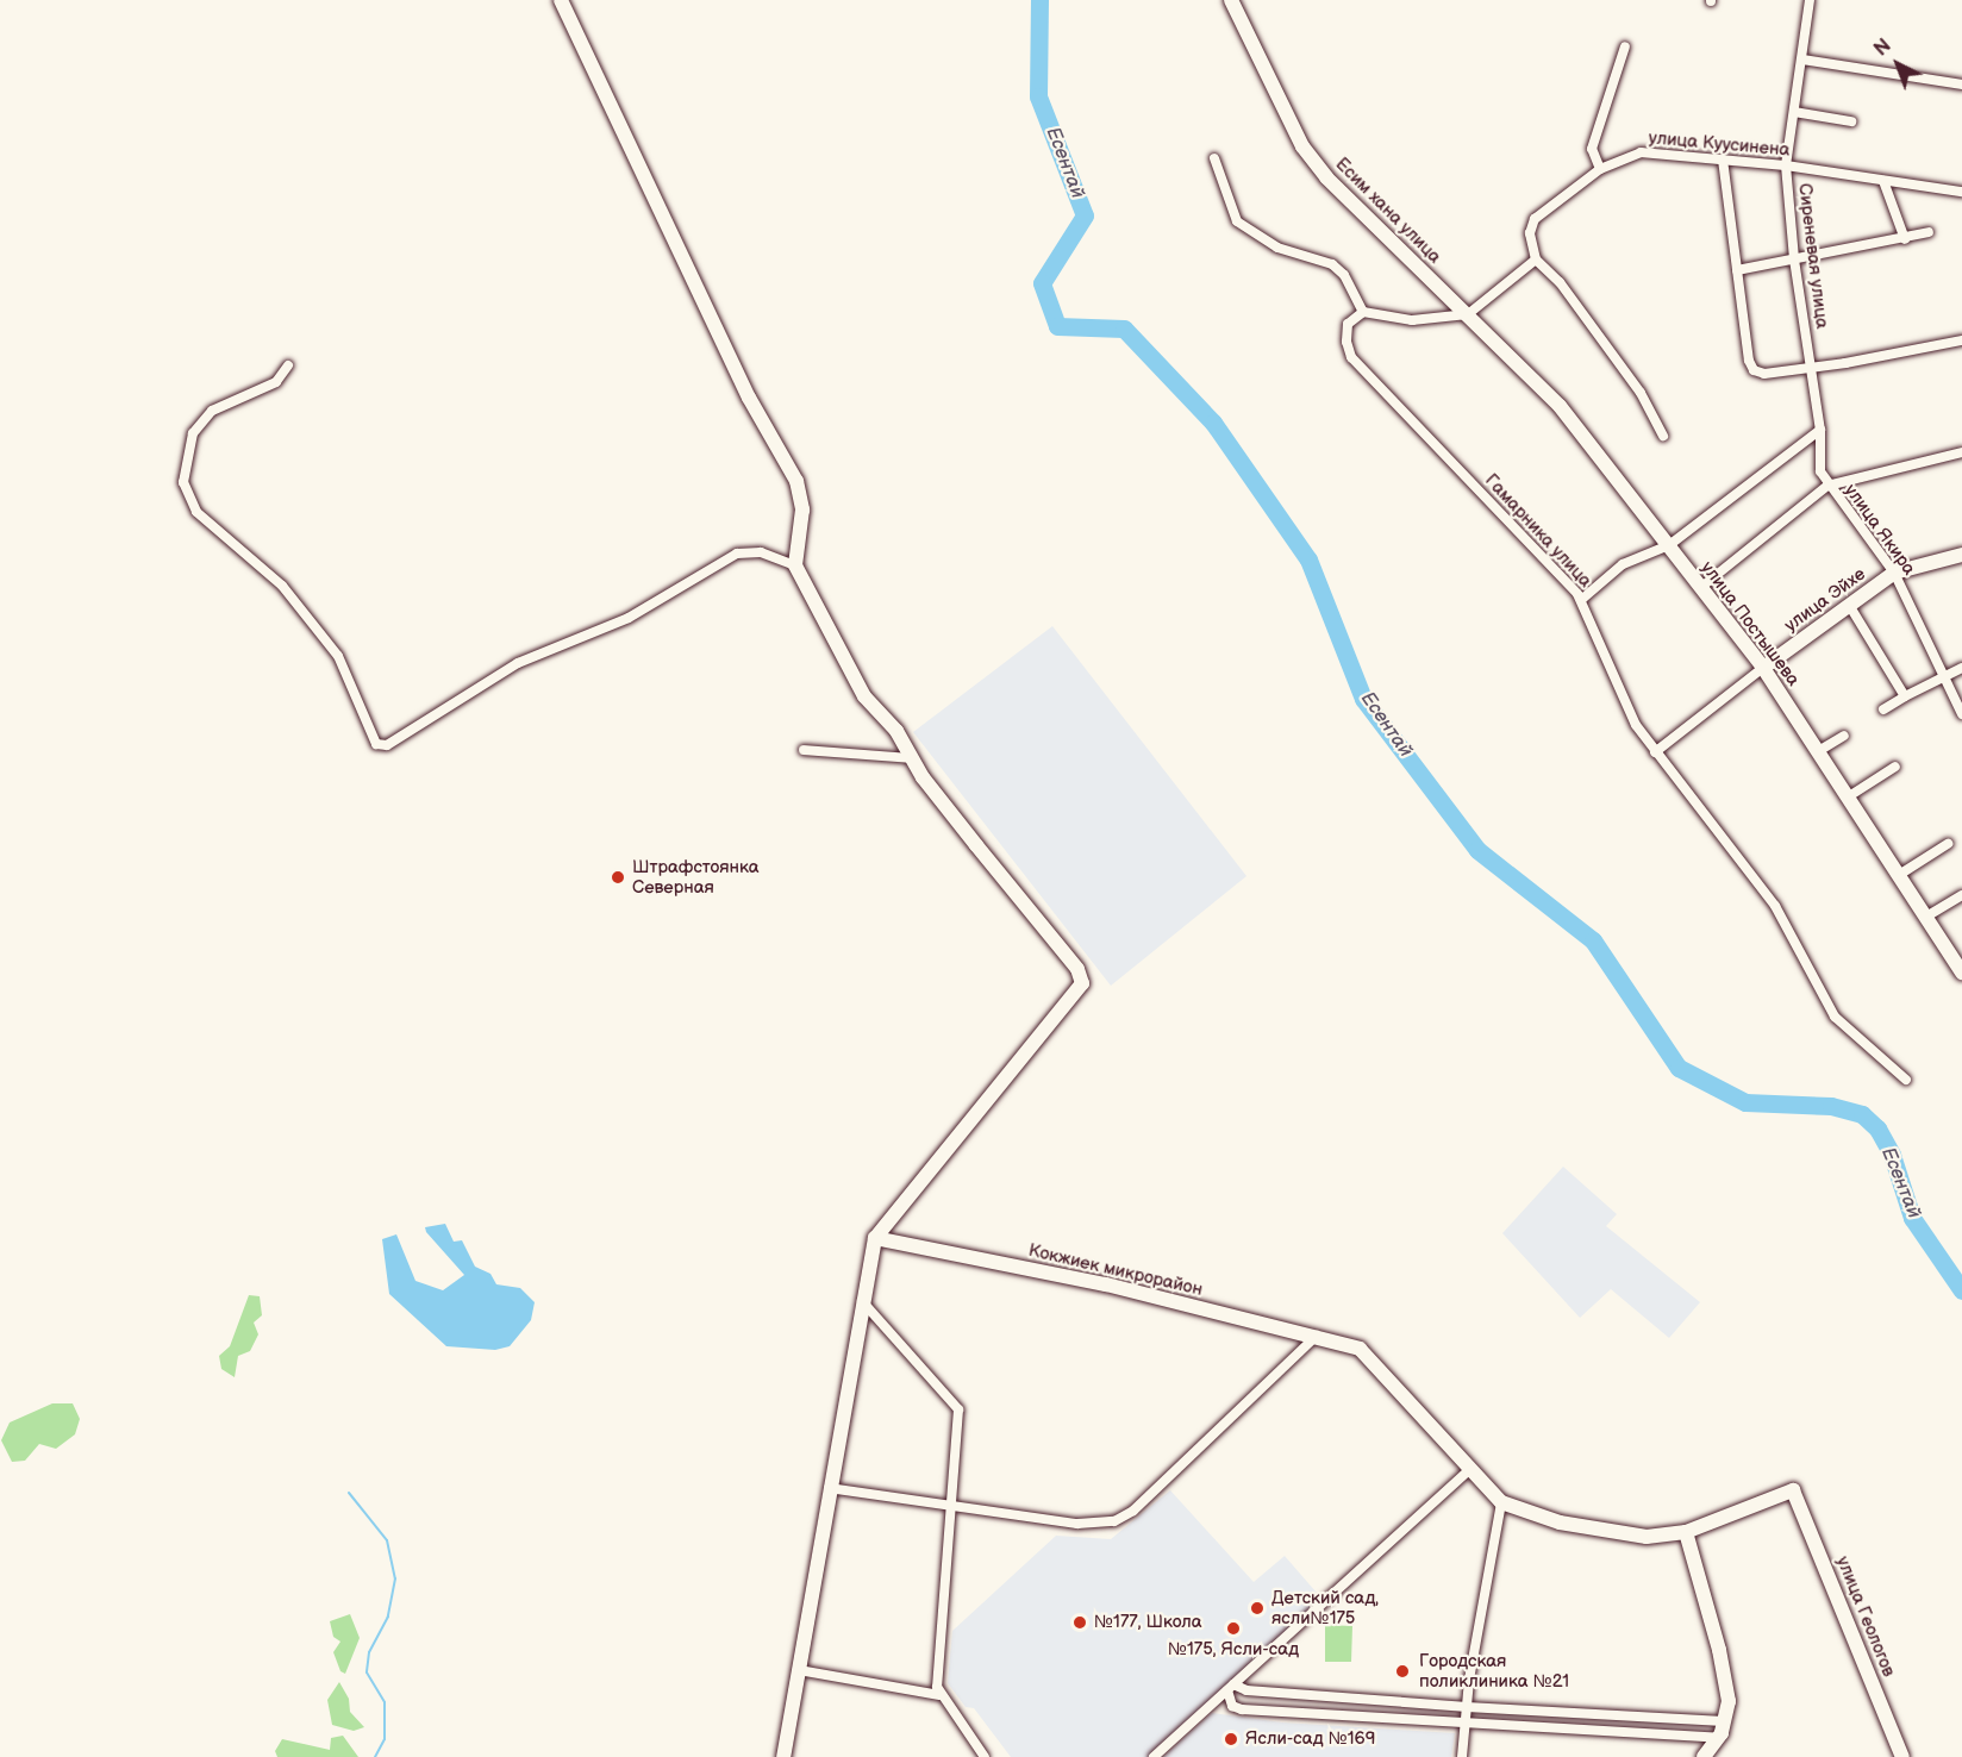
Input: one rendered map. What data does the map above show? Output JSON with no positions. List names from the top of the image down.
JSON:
{
  "streets": {
    "street": [
      "улица Куусинена",
      "Есим хана улица",
      "Сиреневая улица",
      "улица Якира",
      "Гамарника улица",
      "улица Эйхе",
      "улица Постышева",
      "Кокжиек микрорайон",
      "улица Геологов"
    ]
  },
  "crossings": [
    ["улица Куусинена", "Сиреневая улица"],
    ["Есим хана улица", "улица Постышева"],
    ["Сиреневая улица", "улица Якира"],
    ["улица Якира", "улица Эйхе"],
    ["Гамарника улица", "улица Эйхе"],
    ["улица Эйхе", "улица Постышева"],
    ["Кокжиек микрорайон", "улица Геологов"]
  ],
  "water": ["Есентай"],
  "places": [
    "Штрафстоянка Северная",
    "Детский сад, ясли№175",
    "№177, Школа",
    "№175, Ясли-сад",
    "Городская поликлиника №21",
    "Ясли-сад №169"
  ],
  "north": "top left"
}
